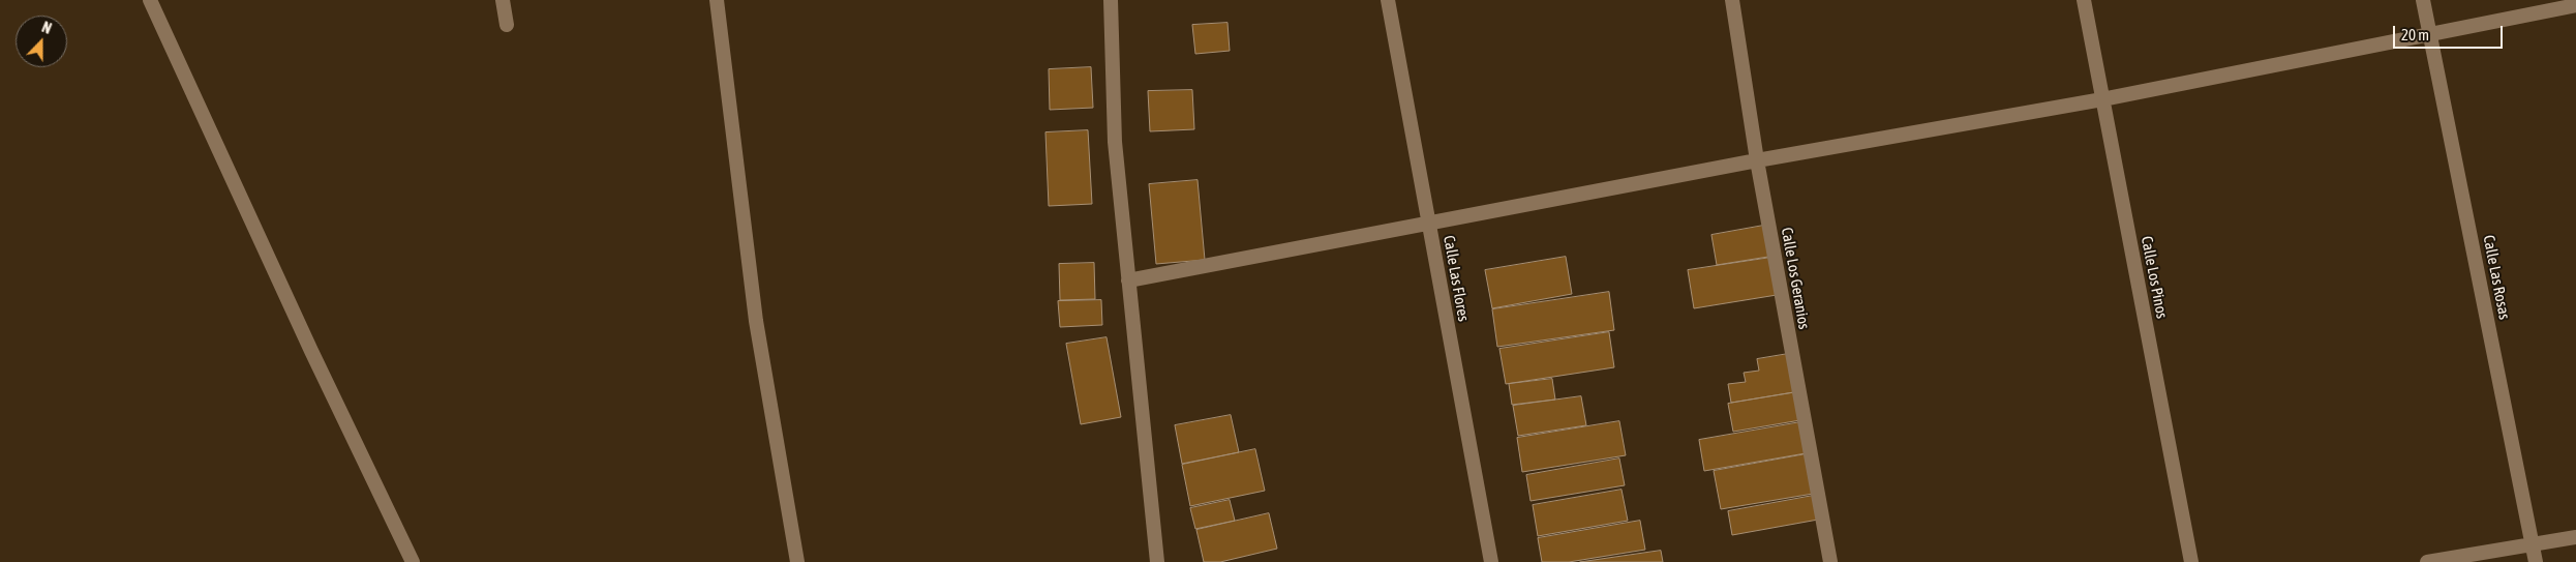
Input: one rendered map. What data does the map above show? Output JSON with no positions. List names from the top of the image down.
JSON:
{
  "streets": {
    "street": [
      "Calle Los Pinos",
      "Calle Las Rosas",
      "Calle Las Flores",
      "Calle Los Geranios"
    ]
  },
  "scale_bar": "20 m",
  "north": "top"
}
